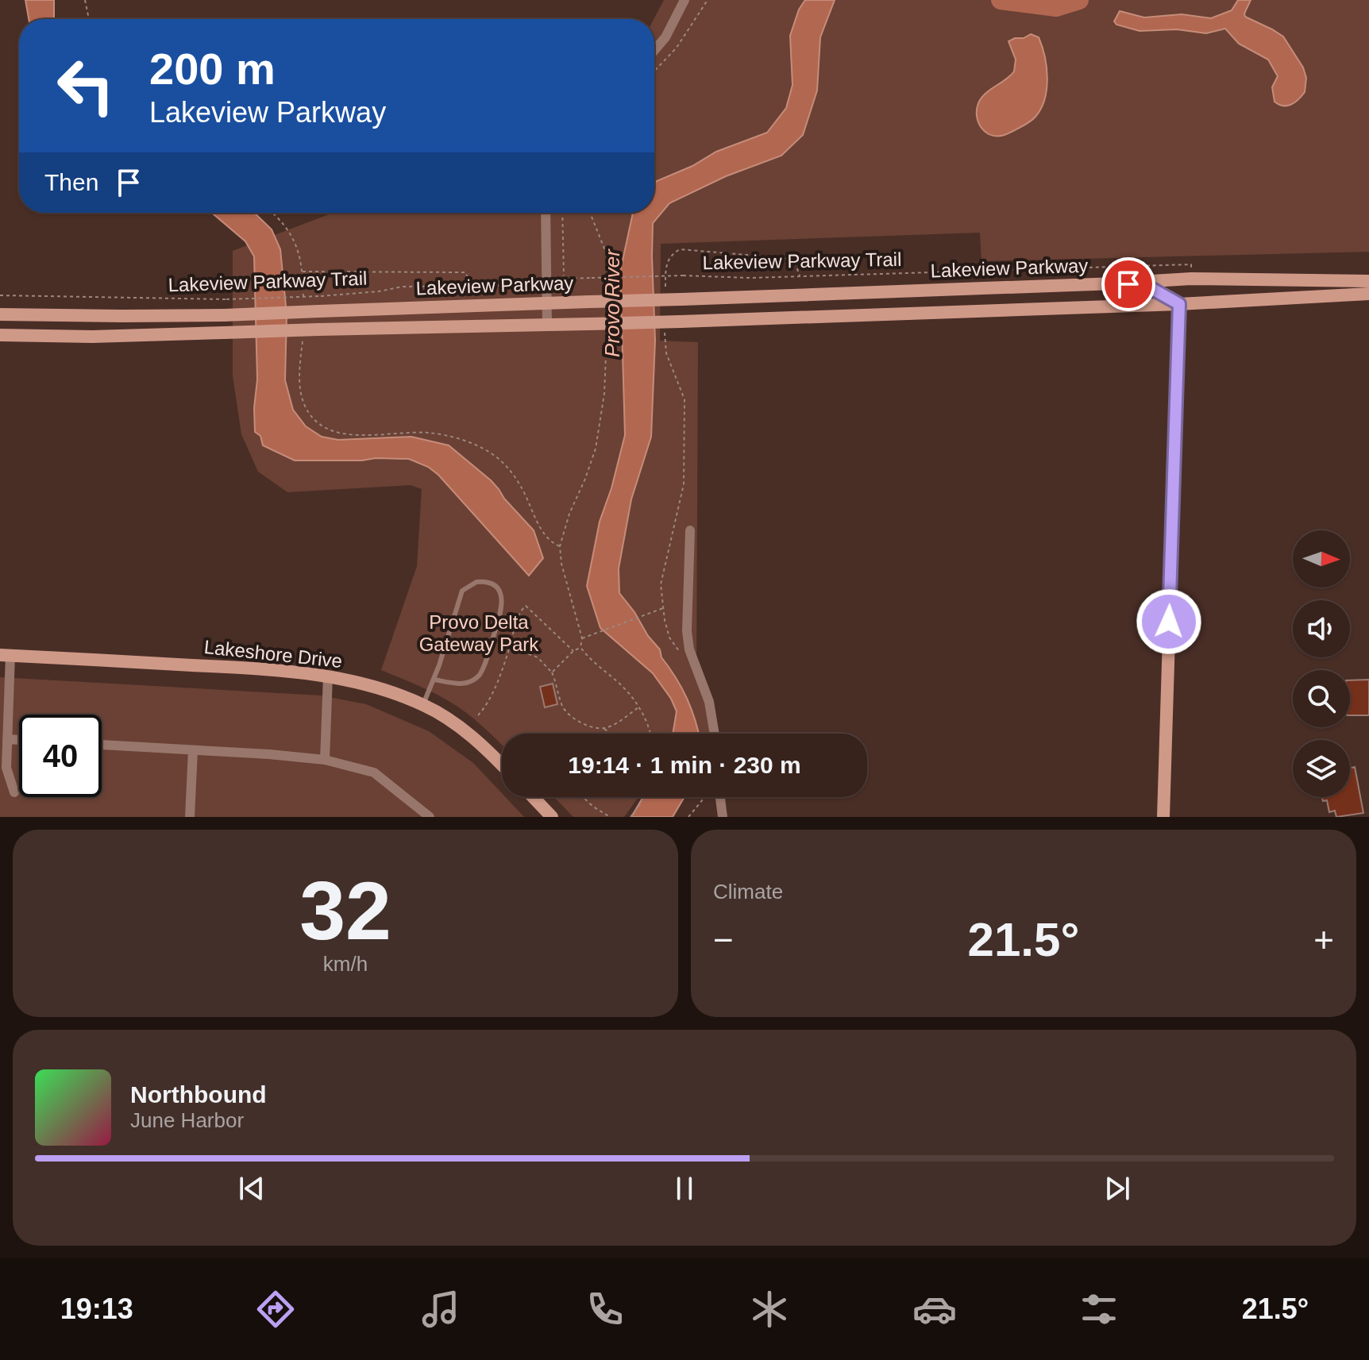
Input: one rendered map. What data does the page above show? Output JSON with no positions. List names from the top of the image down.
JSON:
{
  "streets": {
    "street": ["Lakeview Parkway", "Lakeshore Drive"],
    "path": ["Lakeview Parkway Trail"]
  },
  "water": ["Provo River"],
  "parks": ["Provo Delta Gateway Park"],
  "north": "right",
  "page": {
    "turn": ["200 m", "Lakeview Parkway"],
    "then": "Then",
    "limit": "40",
    "trip": "19:14 · 1 min · 230 m",
    "tile": [
      ["32", "km/h"],
      "Climate"
    ],
    "heat": ["−", "21.5°", "+"],
    "song": ["Northbound", "June Harbor"],
    "tabs": ["19:13", "21.5°"]
  }
}
